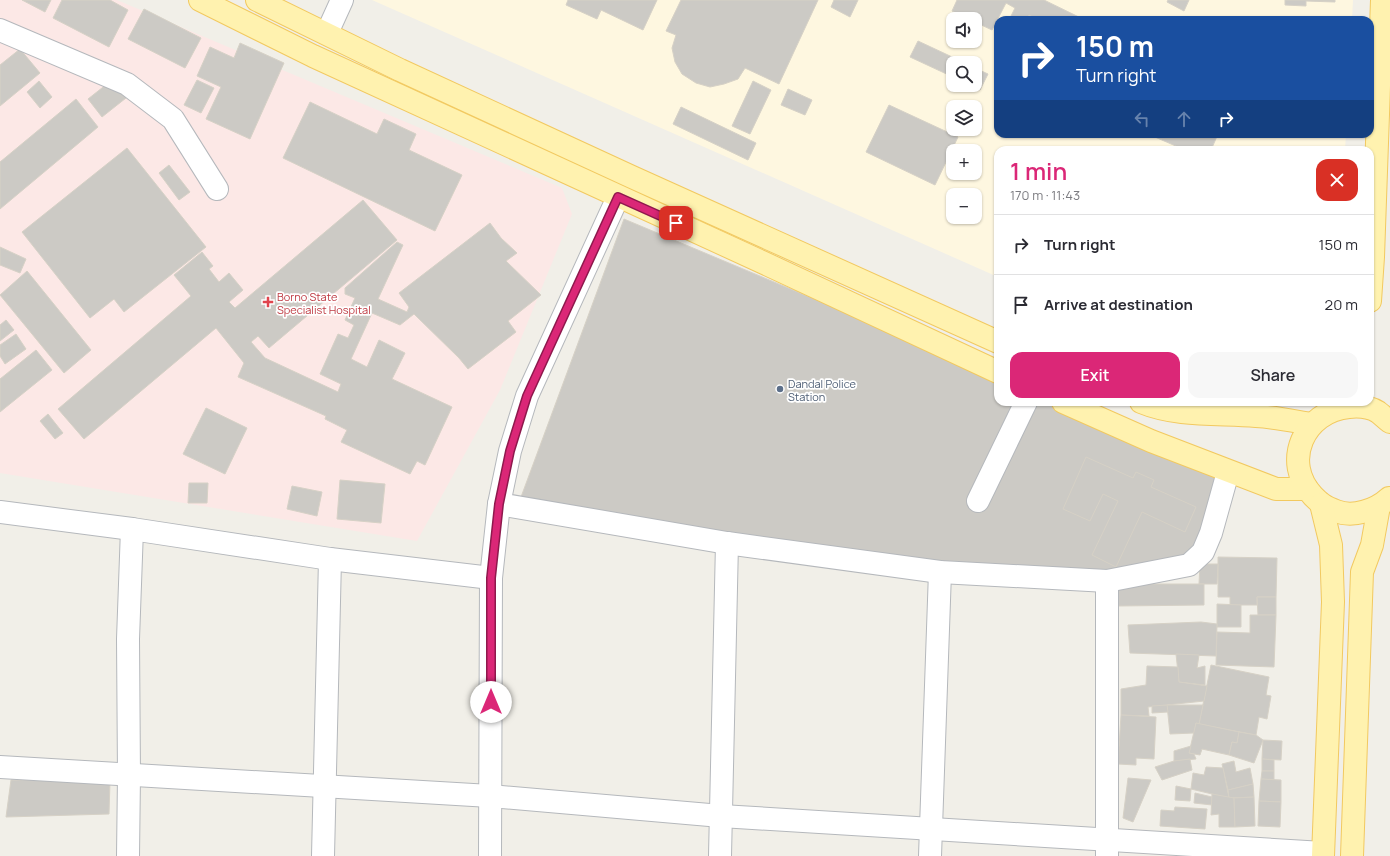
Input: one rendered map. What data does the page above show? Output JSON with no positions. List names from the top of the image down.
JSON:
{
  "places": {
    "health": ["Borno State Specialist Hospital"],
    "other": ["Dandal Police Station"]
  },
  "page": {
    "map_buttons": ["+", "−"],
    "turn": ["150 m", "Turn right"],
    "heading": ["1 min", "170 m · 11:43"],
    "list": [
      {
        "name": "Turn right",
        "value": "150 m"
      },
      {
        "name": "Arrive at destination",
        "value": "20 m"
      }
    ],
    "buttons": ["Exit", "Share"]
  }
}
